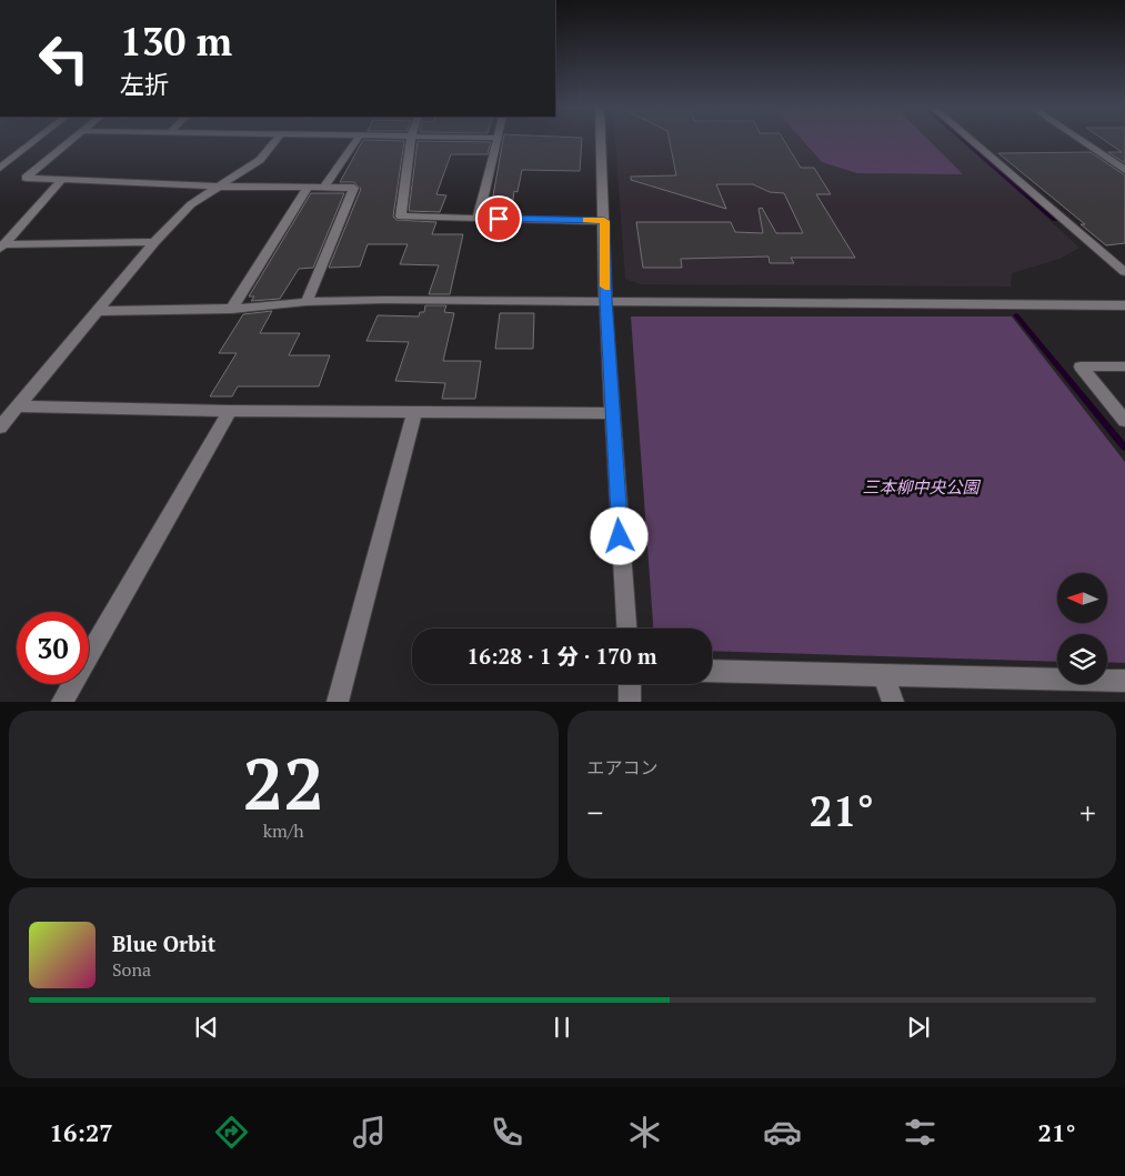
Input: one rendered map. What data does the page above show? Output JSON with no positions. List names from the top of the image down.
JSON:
{
  "parks": ["三本柳中央公園"],
  "north": "left",
  "page": {
    "turn": ["130 m", "左折"],
    "limit": "30",
    "trip": "16:28 · 1 分 · 170 m",
    "tile": [
      ["22", "km/h"],
      "エアコン"
    ],
    "heat": ["−", "21°", "+"],
    "song": ["Blue Orbit", "Sona"],
    "tabs": ["16:27", "21°"]
  }
}
